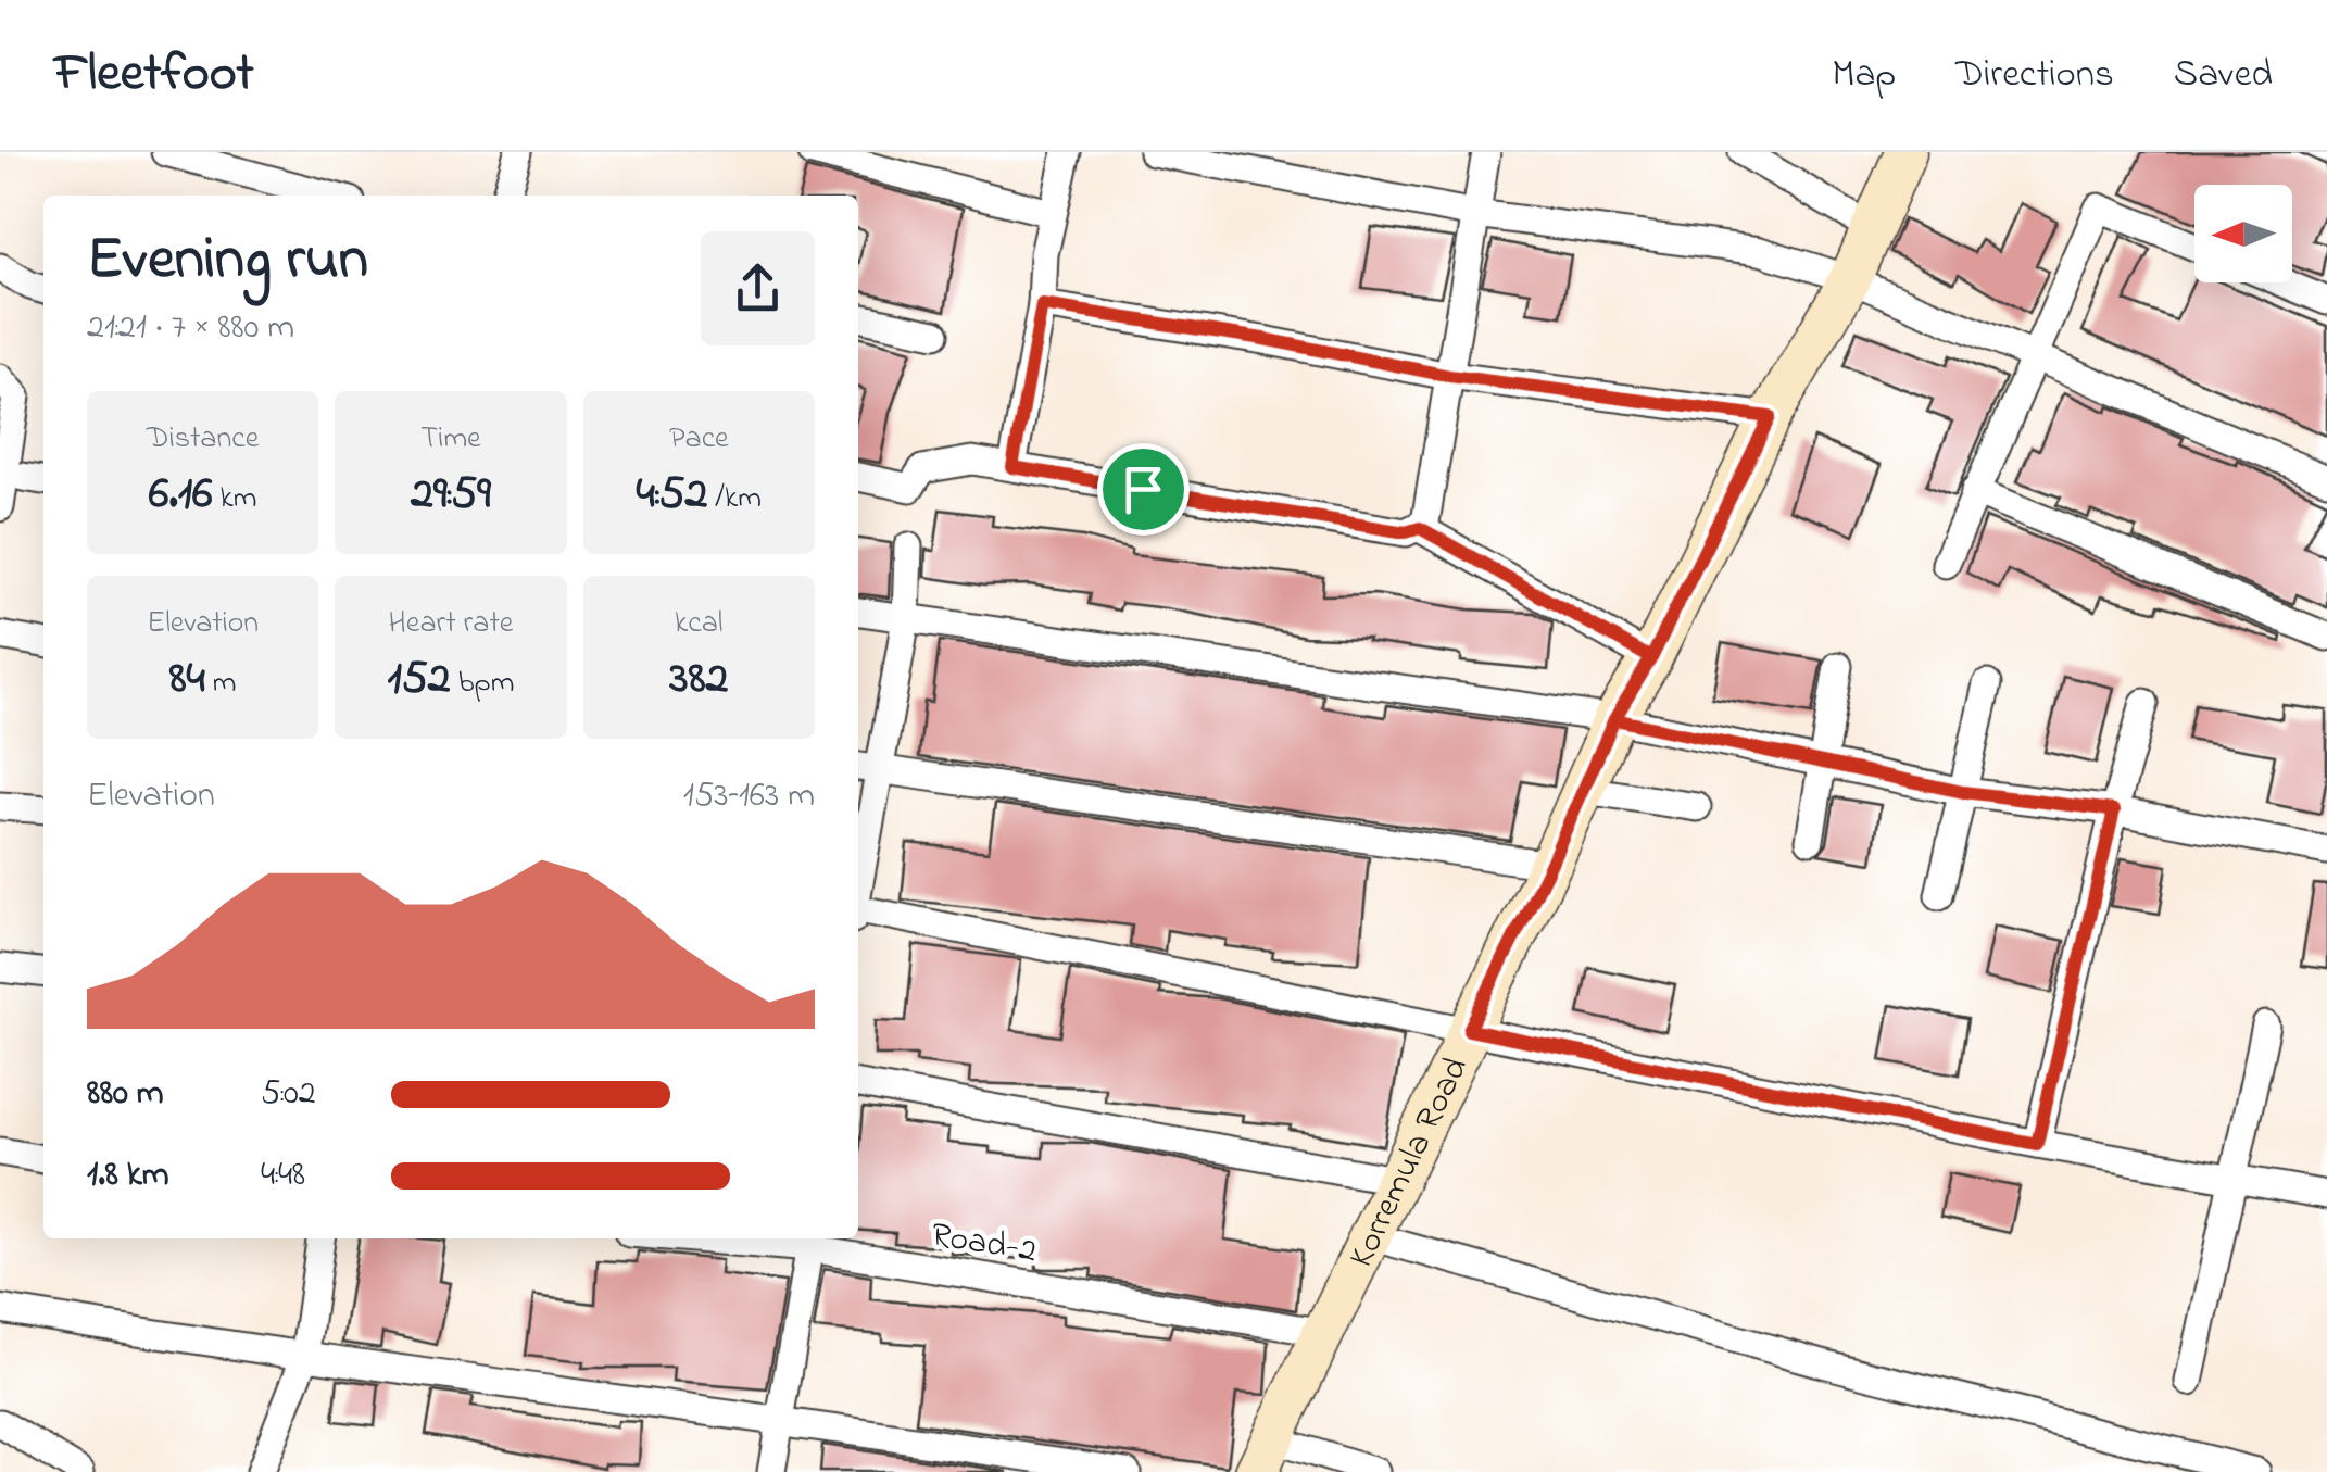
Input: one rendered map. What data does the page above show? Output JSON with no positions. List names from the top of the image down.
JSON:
{
  "streets": {
    "street": ["Korremula Road", "Road-2"]
  },
  "crossings": [
    ["Korremula Road", "Road-2"]
  ],
  "north": "left",
  "page": {
    "header": "Fleetfoot",
    "nav": ["Map", "Directions", "Saved"],
    "heading": ["Evening run", "21:21 · 7 × 880 m"],
    "stats": [
      ["Distance", "6.16 km"],
      ["Time", "29:59"],
      ["Pace", "4:52 /km"],
      ["Elevation", "84 m"],
      ["Heart rate", "152 bpm"],
      ["kcal", "382"]
    ],
    "chart": ["Elevation", "153–163 m"],
    "list": [
      {
        "name": "880 m",
        "note": "5:02"
      },
      {
        "name": "1.8 km",
        "note": "4:48"
      }
    ]
  }
}
